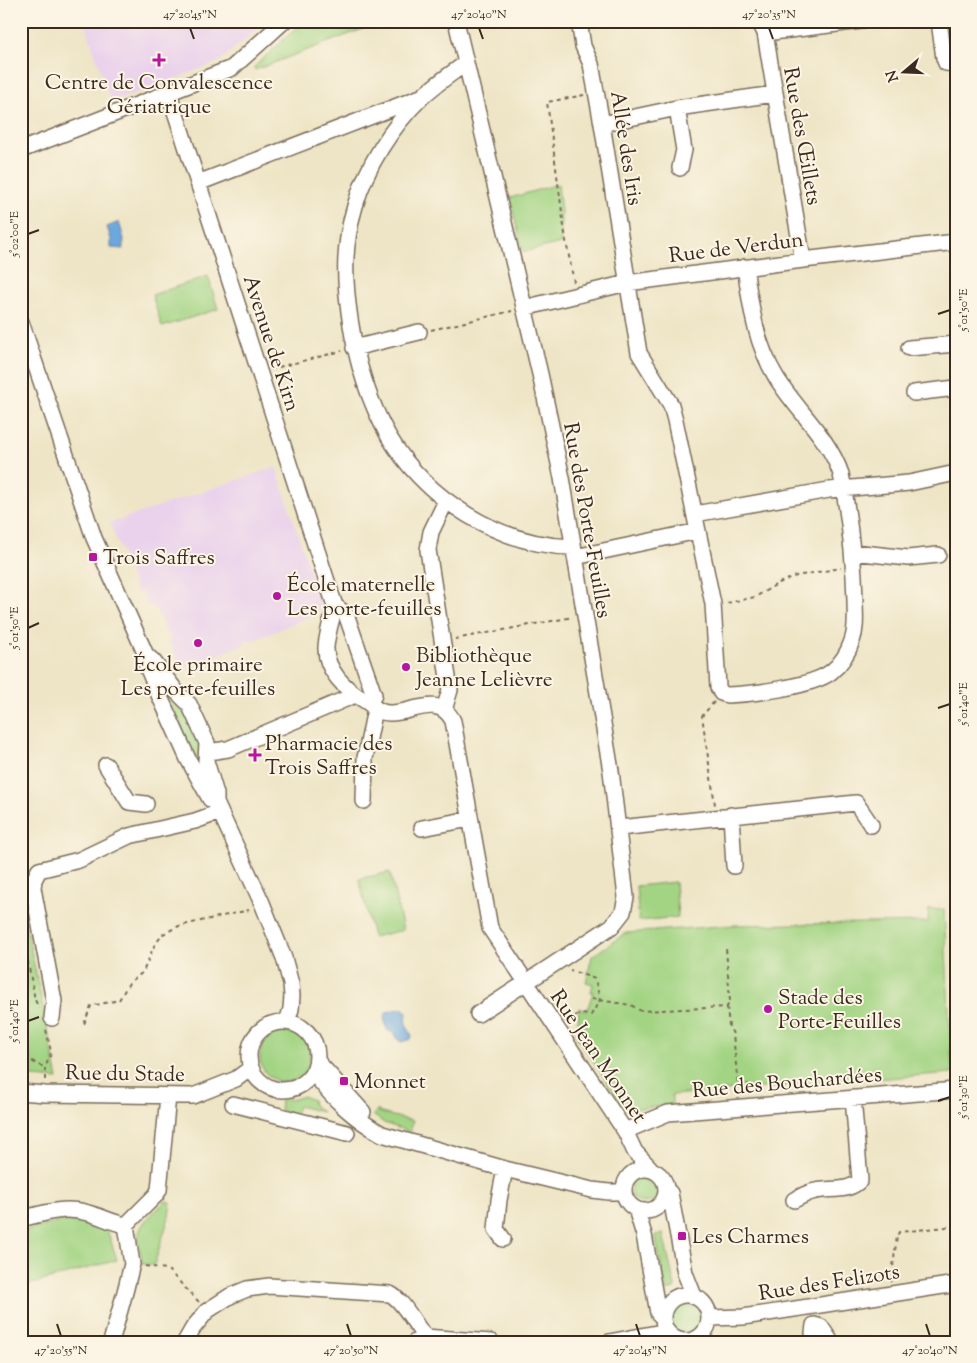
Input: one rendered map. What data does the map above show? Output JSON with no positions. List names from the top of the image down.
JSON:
{
  "streets": {
    "street": [
      "Rue des Œillets",
      "Allée des Iris",
      "Rue de Verdun",
      "Avenue de Kirn",
      "Rue des Porte-Feuilles",
      "Rue Jean Monnet",
      "Rue du Stade",
      "Rue des Bouchardées",
      "Rue des Felizots"
    ]
  },
  "crossings": [
    ["Rue des Œillets", "Rue de Verdun"],
    ["Allée des Iris", "Rue de Verdun"],
    ["Rue de Verdun", "Rue des Porte-Feuilles"],
    ["Rue des Porte-Feuilles", "Rue Jean Monnet"],
    ["Rue Jean Monnet", "Rue des Bouchardées"]
  ],
  "places": {
    "health": ["Centre de Convalescence Gériatrique", "Pharmacie des Trois Saffres"],
    "transit": ["Trois Saffres", "Monnet", "Les Charmes"],
    "other": [
      "École maternelle Les porte-feuilles",
      "École primaire Les porte-feuilles",
      "Bibliothèque Jeanne Lelièvre",
      "Stade des Porte-Feuilles"
    ]
  },
  "north": "left",
  "coordinates": [
    "47°20'45\"N",
    "47°20'40\"N",
    "47°20'35\"N",
    "5°02'00\"E",
    "5°01'50\"E",
    "5°01'40\"E",
    "5°01'30\"E",
    "47°20'55\"N",
    "47°20'50\"N"
  ]
}
